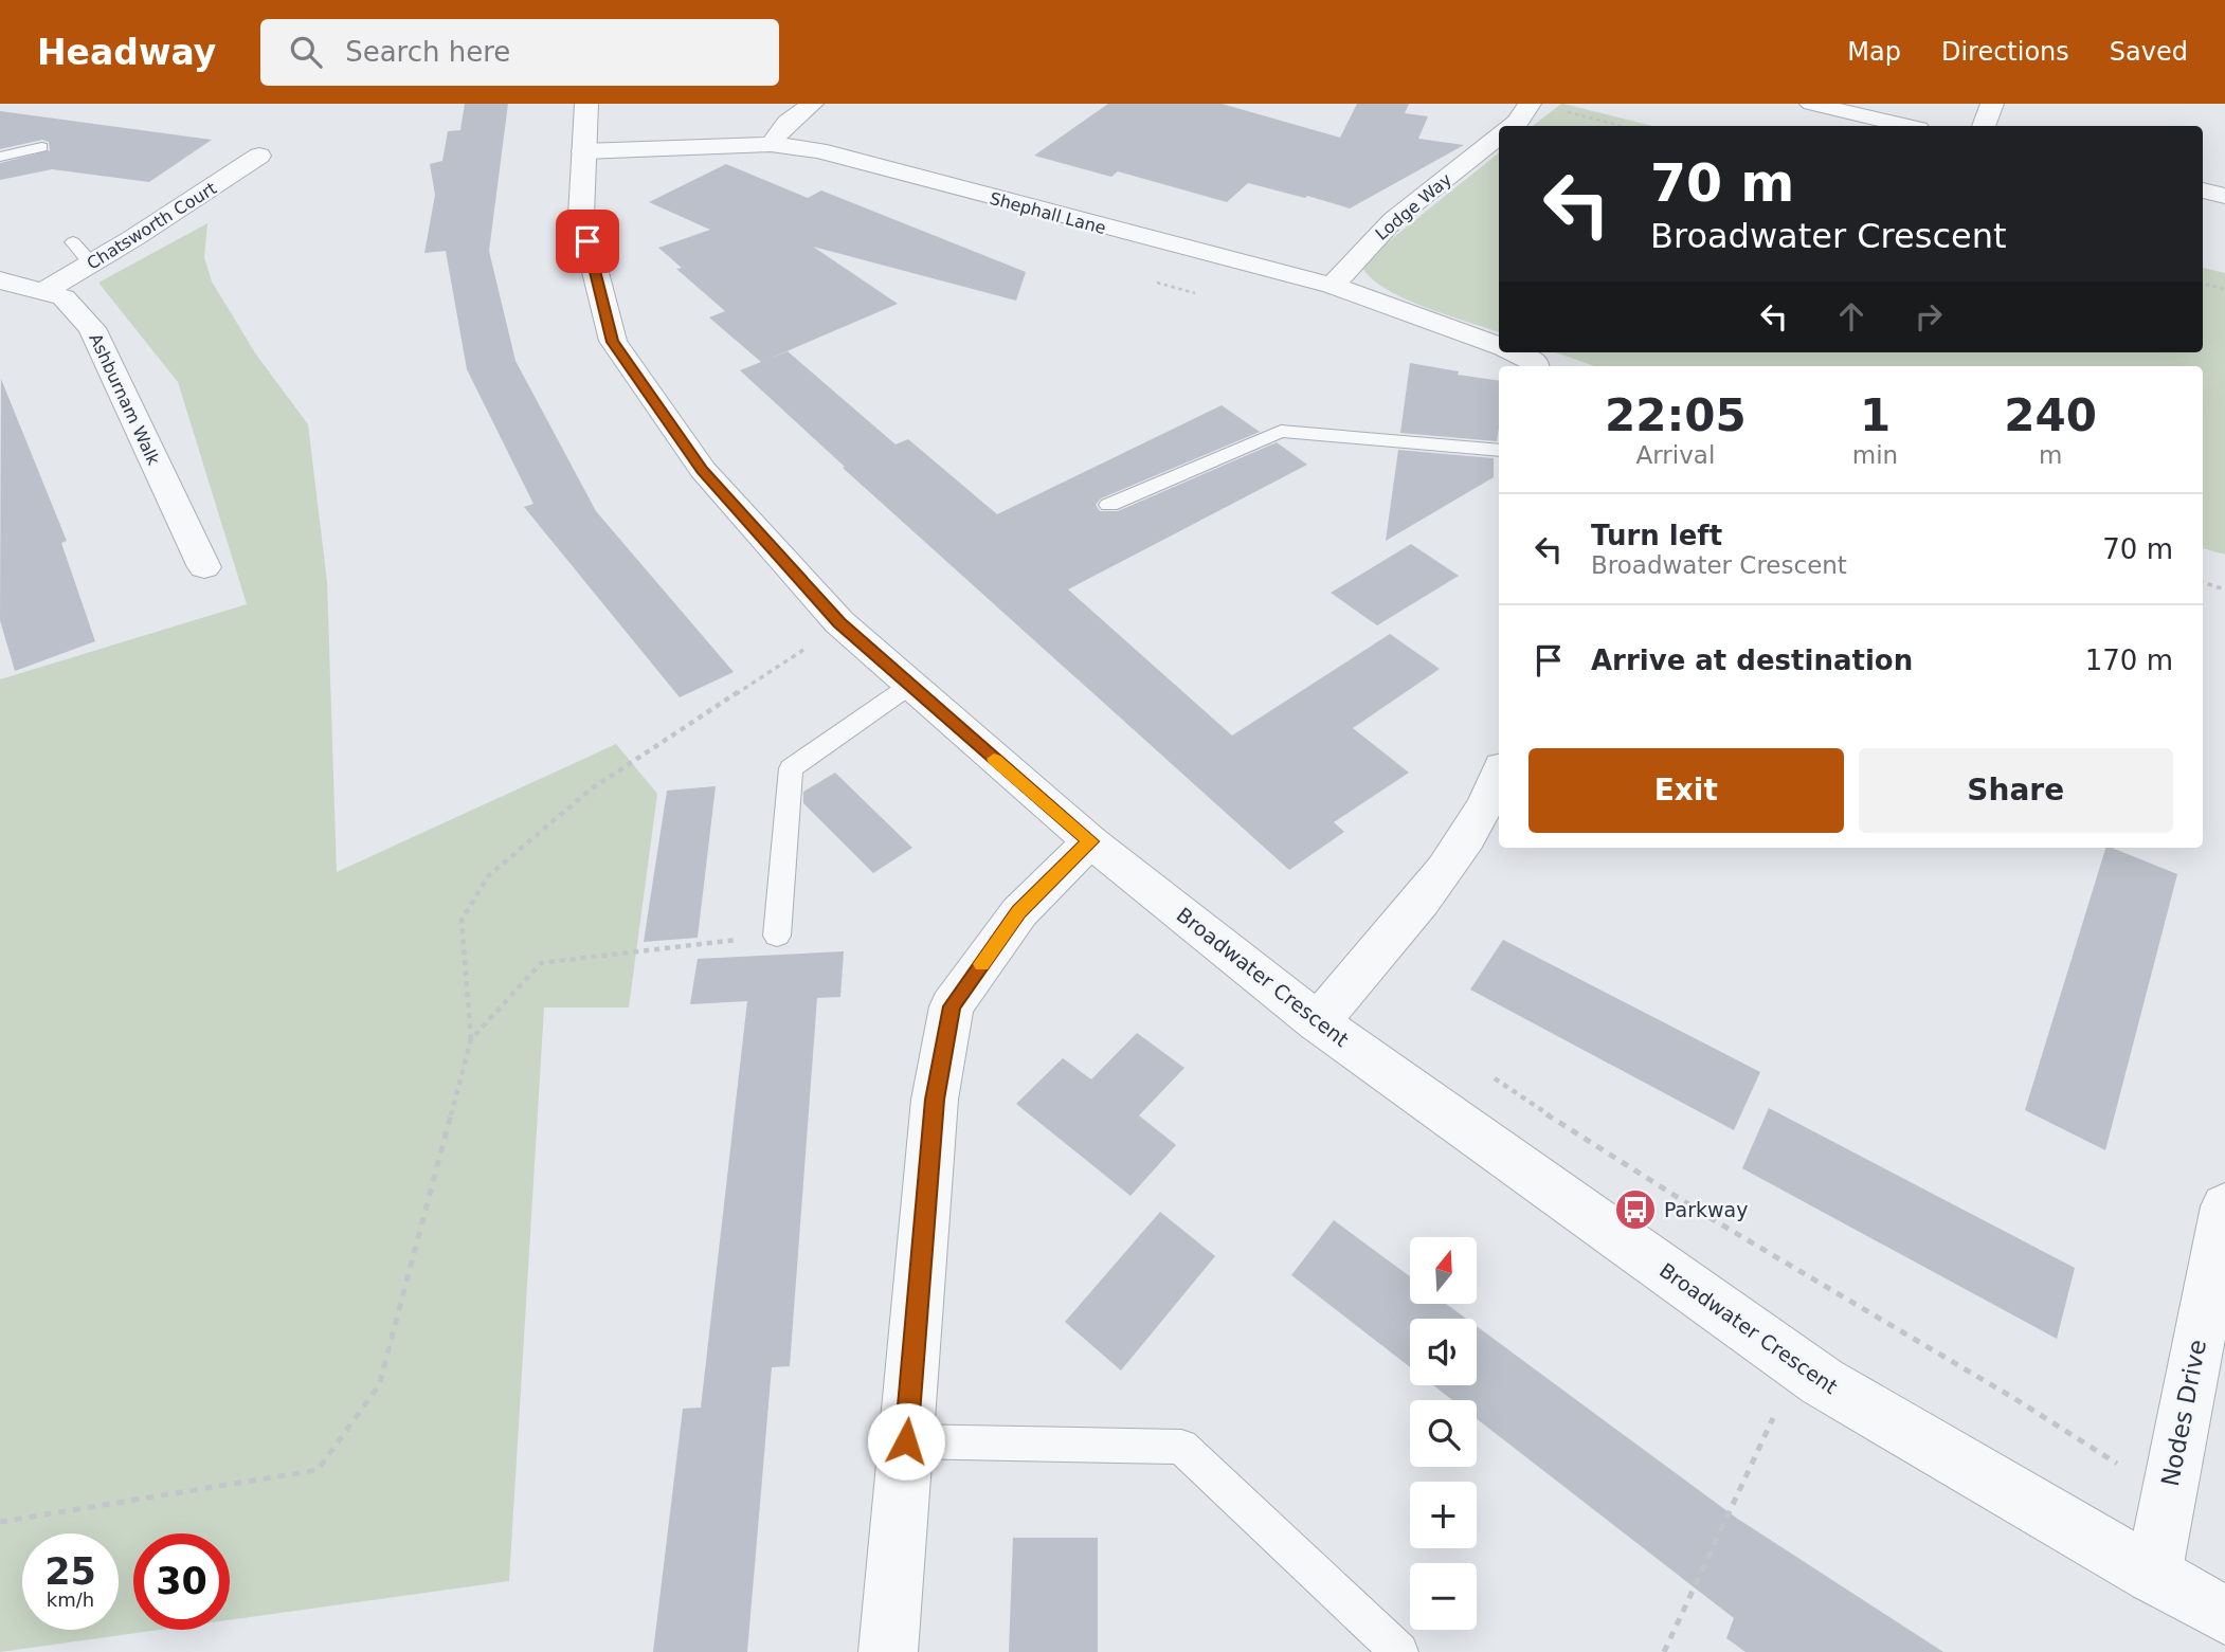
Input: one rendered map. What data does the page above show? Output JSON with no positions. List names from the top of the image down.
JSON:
{
  "streets": {
    "street": [
      "Lodge Way",
      "Shephall Lane",
      "Chatsworth Court",
      "Ashburnam Walk",
      "Broadwater Crescent",
      "Nodes Drive"
    ]
  },
  "crossings": [
    ["Lodge Way", "Shephall Lane"],
    ["Shephall Lane", "Broadwater Crescent"],
    ["Chatsworth Court", "Ashburnam Walk"],
    ["Broadwater Crescent", "Nodes Drive"]
  ],
  "places": {
    "bus stop": ["Parkway"]
  },
  "north": "top",
  "page": {
    "header": "Headway",
    "search": "Search here",
    "nav": ["Map", "Directions", "Saved"],
    "turn": ["70 m", "Broadwater Crescent"],
    "eta": [
      "22:05",
      "Arrival",
      "1",
      "min",
      "240",
      "m"
    ],
    "list": [
      {
        "name": "Turn left",
        "note": "Broadwater Crescent",
        "value": "70 m"
      },
      {
        "name": "Arrive at destination",
        "value": "170 m"
      }
    ],
    "buttons": ["Exit", "Share"],
    "map_buttons": ["+", "−"],
    "speed": "25 km/h",
    "limit": "30"
  }
}
